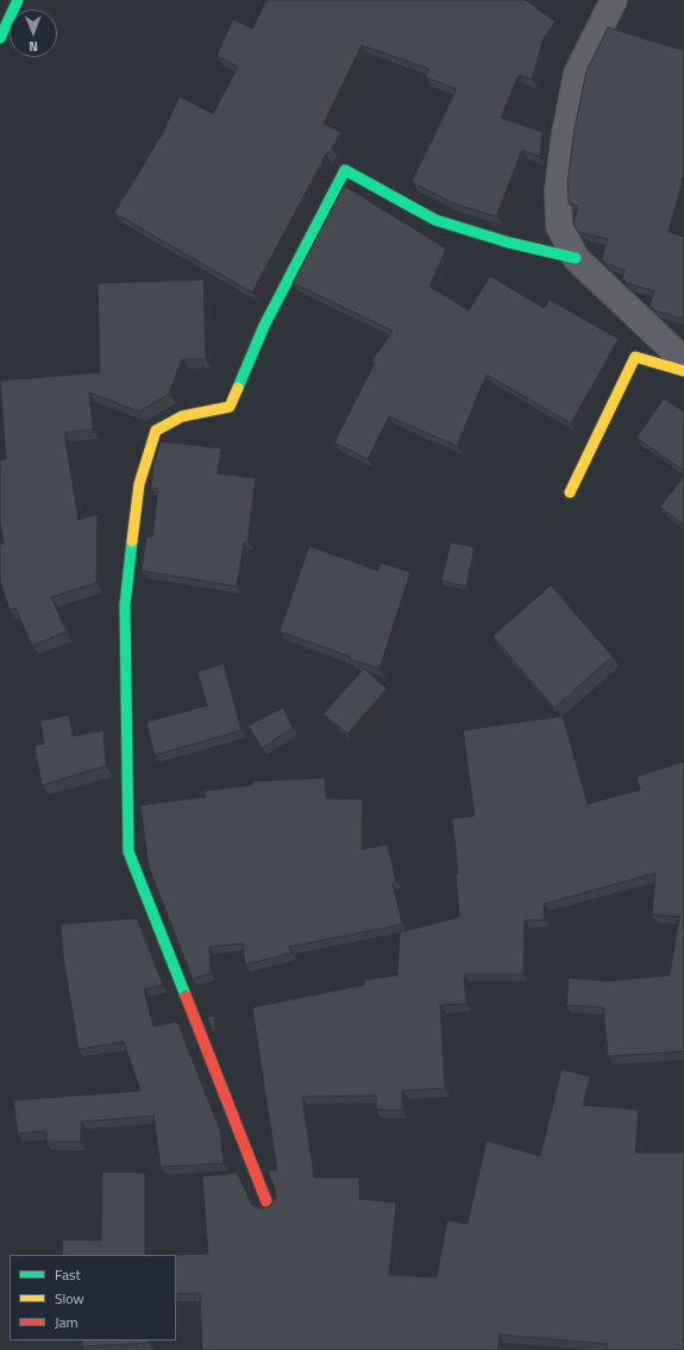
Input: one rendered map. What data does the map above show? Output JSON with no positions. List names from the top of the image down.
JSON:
{
  "legend": ["Fast", "Slow", "Jam"],
  "north": "bottom"
}
